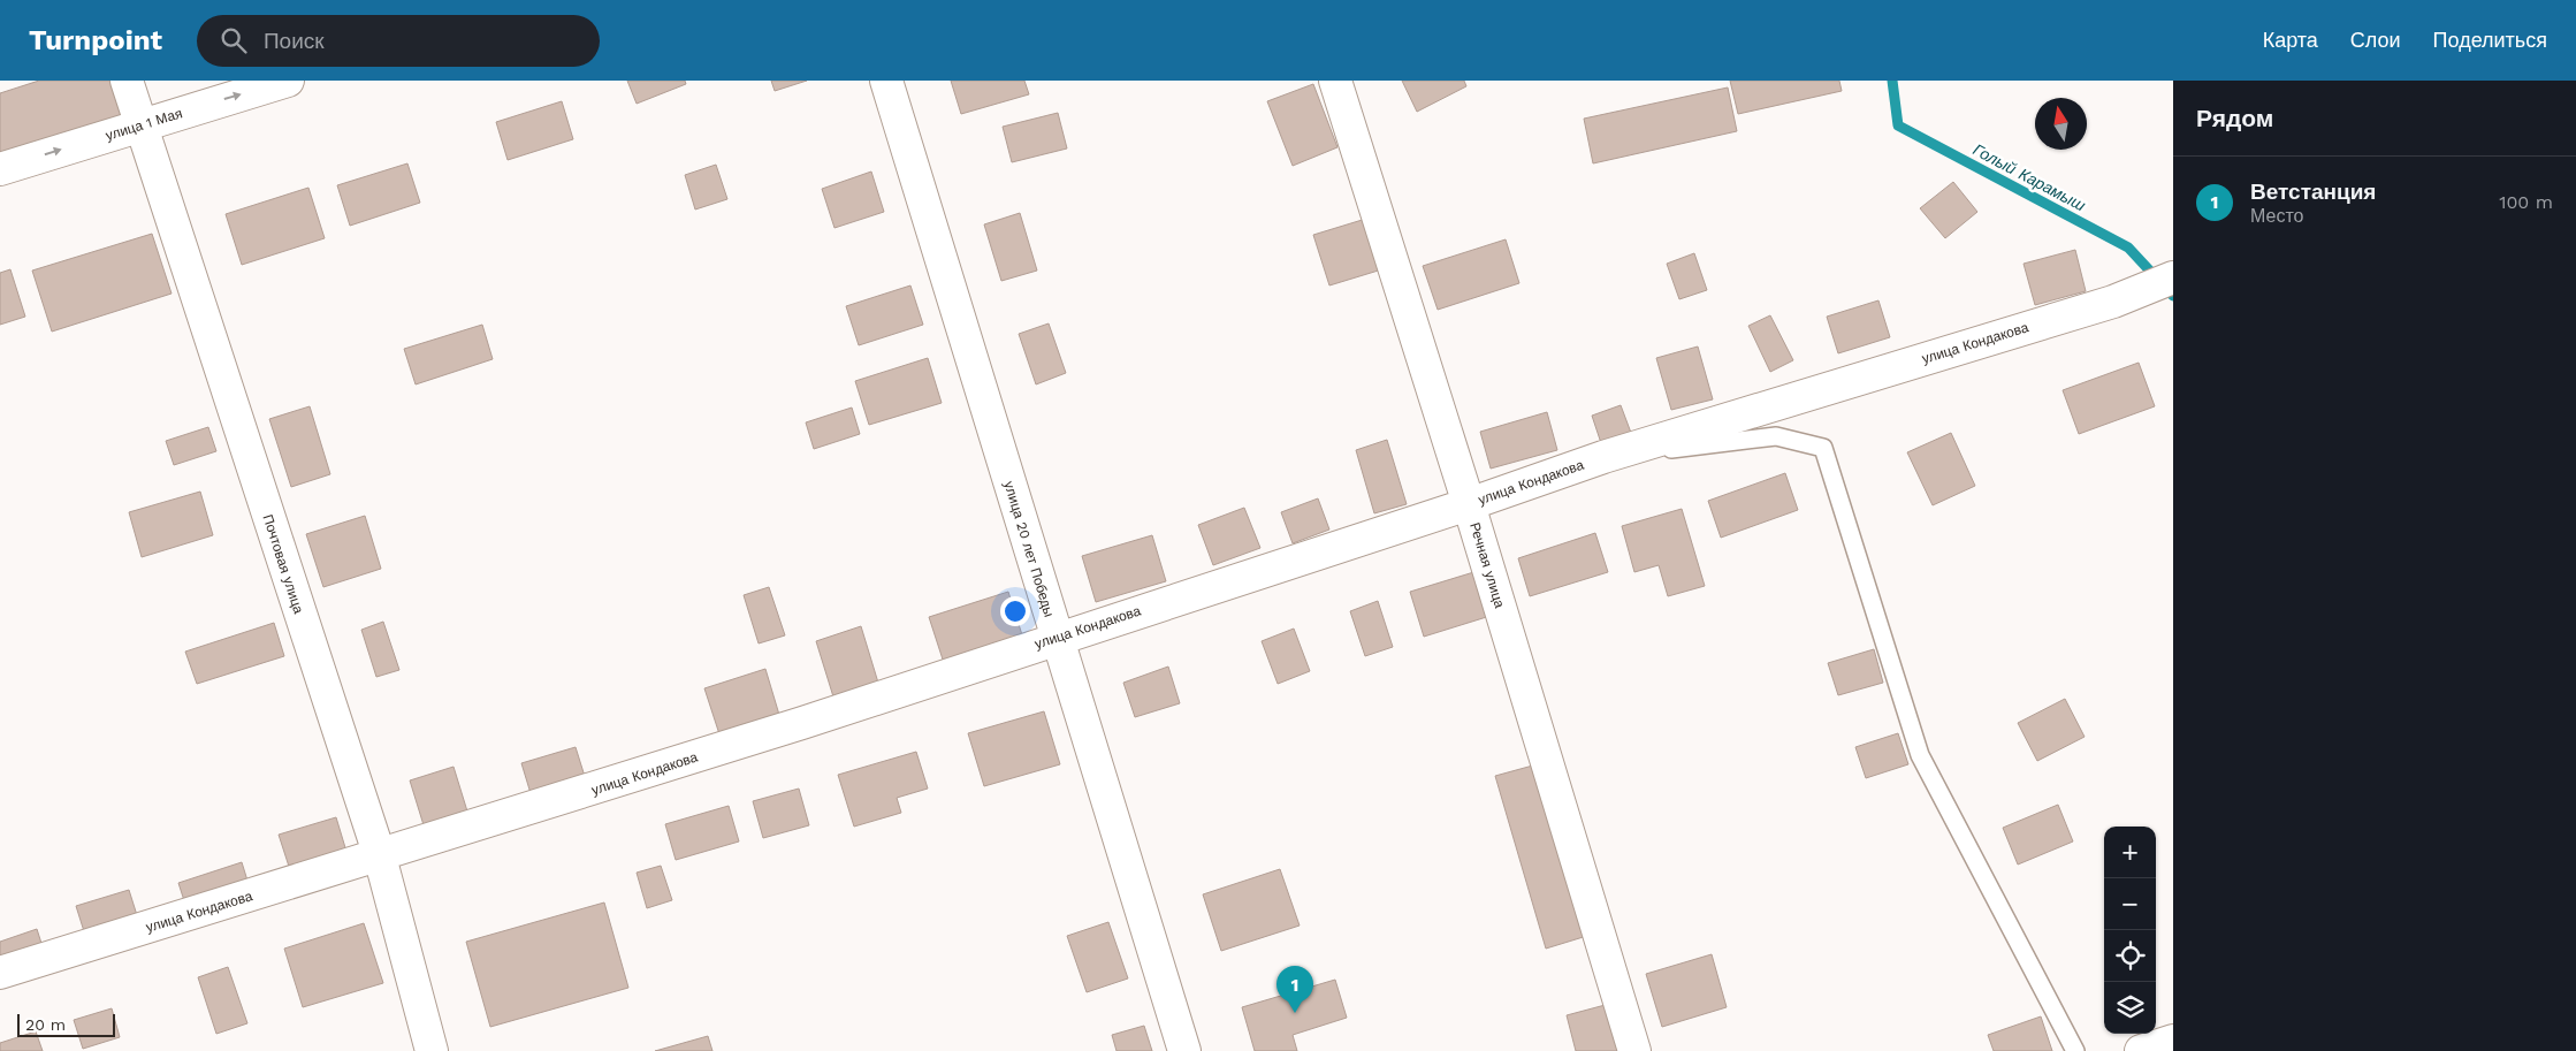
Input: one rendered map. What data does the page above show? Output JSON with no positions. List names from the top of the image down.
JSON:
{
  "streets": {
    "street": [
      "улица 1 Мая",
      "улица Кондакова",
      "улица 20 лет Победы",
      "Почтовая улица",
      "Речная улица"
    ]
  },
  "crossings": [
    ["улица 1 Мая", "Почтовая улица"],
    ["улица Кондакова", "улица 20 лет Победы"],
    ["улица Кондакова", "Почтовая улица"],
    ["улица Кондакова", "Речная улица"]
  ],
  "one_way": ["улица 1 Мая"],
  "water": ["Голый Карамыш"],
  "scale_bar": "20 m",
  "north": "top",
  "page": {
    "header": "Turnpoint",
    "search": "Поиск",
    "nav": ["Карта", "Слои", "Поделиться"],
    "heading": "Рядом",
    "list": [
      {
        "mark": "1",
        "name": "Ветстанция",
        "note": "Место",
        "value": "100 m"
      }
    ],
    "map_buttons": ["+", "−"],
    "pins": "1",
    "scale": "20 m"
  }
}
